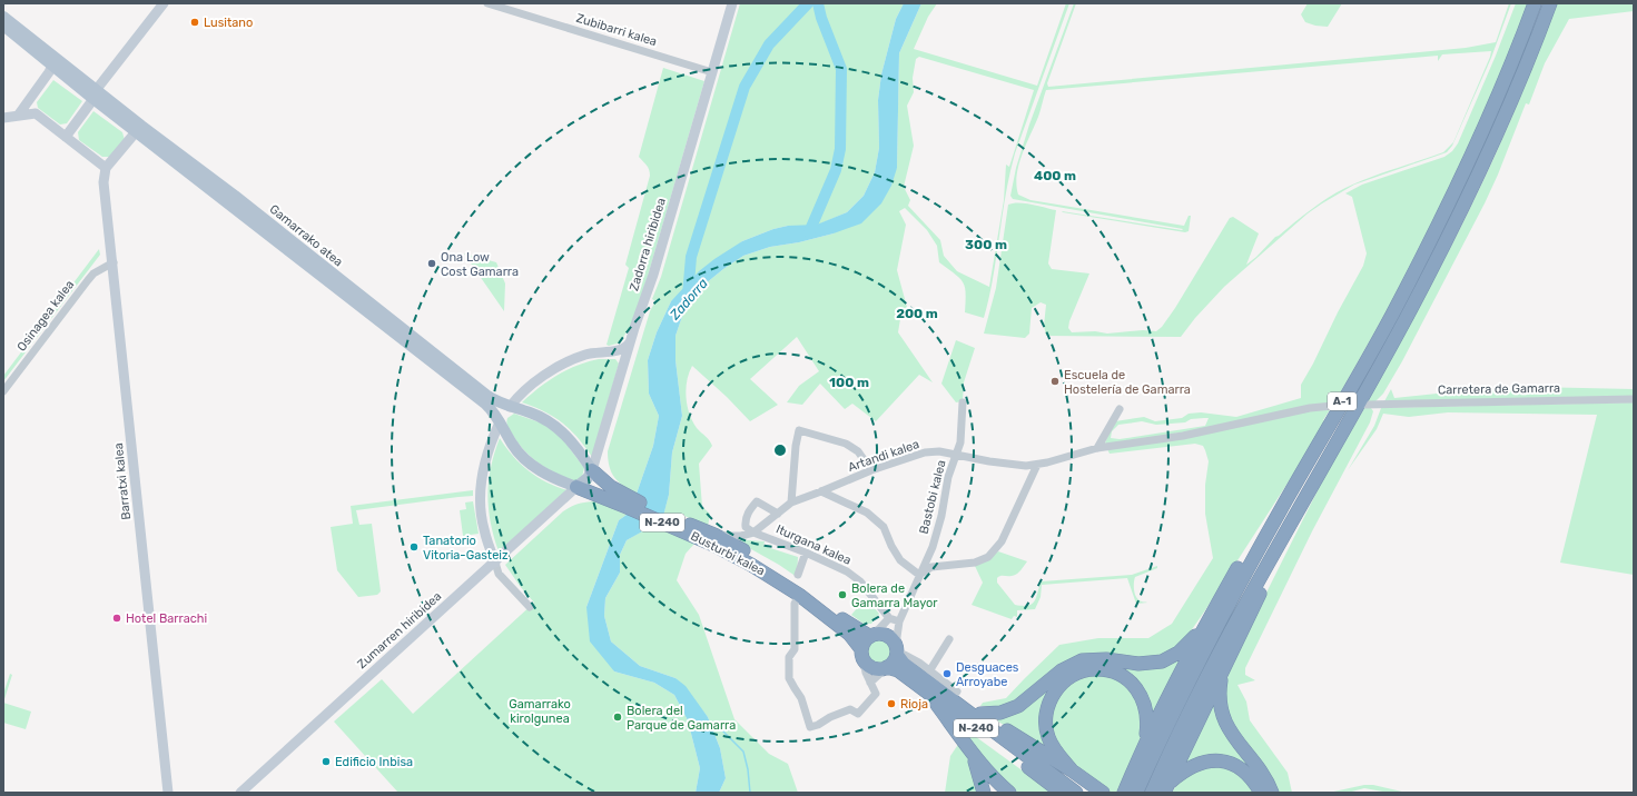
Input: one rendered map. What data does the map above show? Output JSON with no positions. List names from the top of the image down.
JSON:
{
  "streets": {
    "highway": ["A-1", "N-240", "Busturbi kalea"],
    "main road": ["Gamarrako atea", "Zadorra hiribidea"],
    "street": [
      "Zubibarri kalea",
      "Osinagea kalea",
      "Carretera de Gamarra",
      "Artandi kalea",
      "Barratxi kalea",
      "Bastobi kalea",
      "Iturgana kalea",
      "Zumarren hiribidea"
    ]
  },
  "crossings": [
    ["Zubibarri kalea", "Zadorra hiribidea"],
    ["Gamarrako atea", "Zadorra hiribidea"],
    ["Gamarrako atea", "Busturbi kalea"],
    ["Gamarrako atea", "Zumarren hiribidea"],
    ["Zadorra hiribidea", "Busturbi kalea"],
    ["Zadorra hiribidea", "Zumarren hiribidea"],
    ["Osinagea kalea", "Barratxi kalea"],
    ["Artandi kalea", "Bastobi kalea"],
    ["Artandi kalea", "Iturgana kalea"],
    ["Bastobi kalea", "N-240"],
    ["Bastobi kalea", "Iturgana kalea"],
    ["Bastobi kalea", "Busturbi kalea"],
    ["N-240", "Busturbi kalea"],
    ["Busturbi kalea", "Zumarren hiribidea"]
  ],
  "water": ["Zadorra"],
  "parks": ["Gamarrako kirolgunea"],
  "places": [
    "Lusitano",
    "Ona Low Cost Gamarra",
    "Escuela de Hostelería de Gamarra",
    "Tanatorio Vitoria-Gasteiz",
    "Bolera de Gamarra Mayor",
    "Hotel Barrachi",
    "Desguaces Arroyabe",
    "Rioja",
    "Bolera del Parque de Gamarra",
    "Edificio Inbisa"
  ],
  "rings": [
    "400 m",
    "300 m",
    "200 m",
    "100 m"
  ]
}
